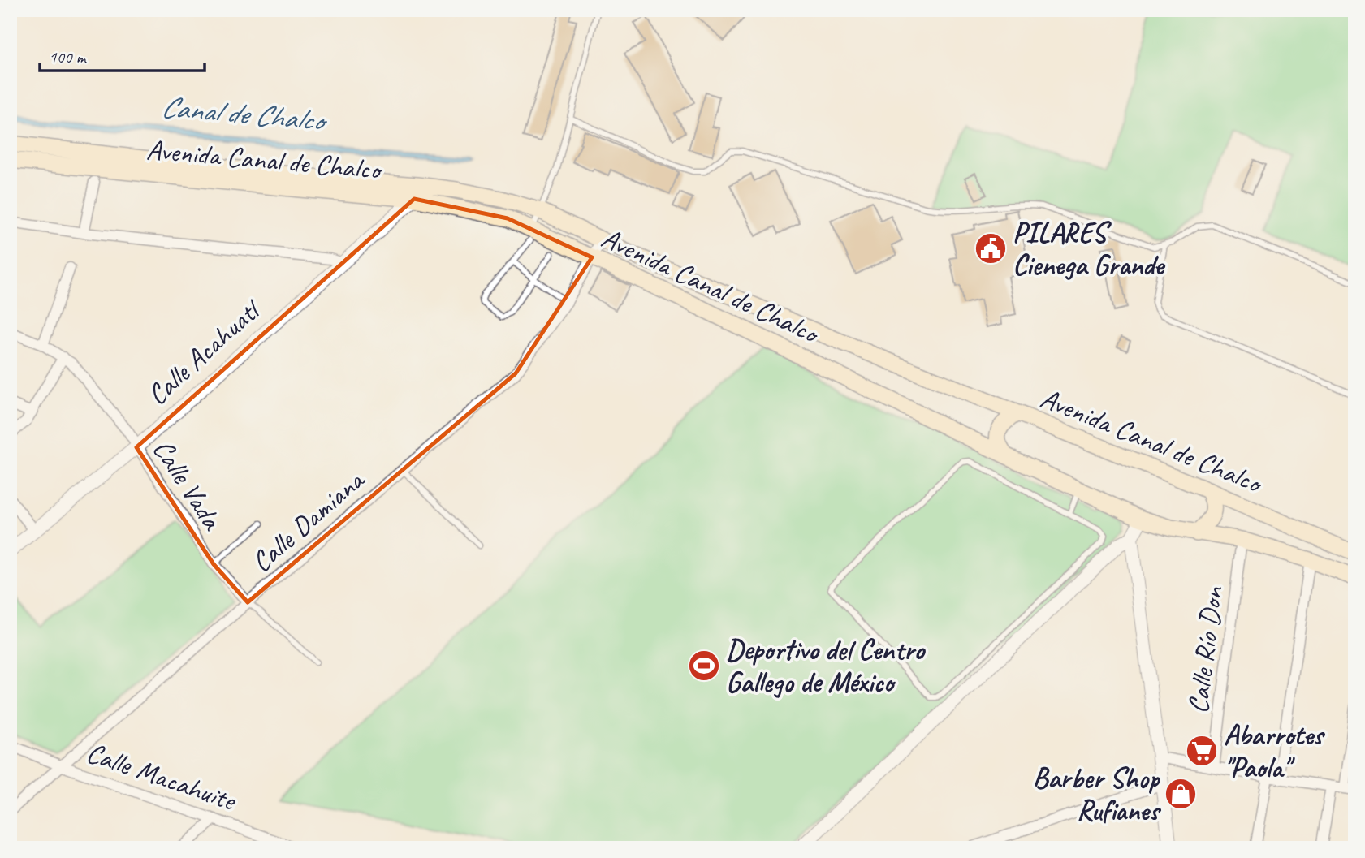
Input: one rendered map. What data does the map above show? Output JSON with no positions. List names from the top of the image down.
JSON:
{
  "streets": {
    "main road": ["Avenida Canal de Chalco"],
    "street": [
      "Calle Acahuatl",
      "Calle Vada",
      "Calle Damiana",
      "Calle Río Don",
      "Calle Macahuite"
    ]
  },
  "crossings": [
    ["Avenida Canal de Chalco", "Calle Acahuatl"],
    ["Avenida Canal de Chalco", "Calle Damiana"],
    ["Avenida Canal de Chalco", "Calle Río Don"],
    ["Calle Acahuatl", "Calle Vada"],
    ["Calle Vada", "Calle Damiana"],
    ["Calle Damiana", "Calle Macahuite"]
  ],
  "water": ["Canal de Chalco"],
  "places": {
    "public building": ["PILARES Cienega Grande"],
    "sports": ["Deportivo del Centro Gallego de México"],
    "supermarket": ["Abarrotes \"Paola\""],
    "shop": ["Barber Shop Rufianes"]
  },
  "scale_bar": "100 m"
}
